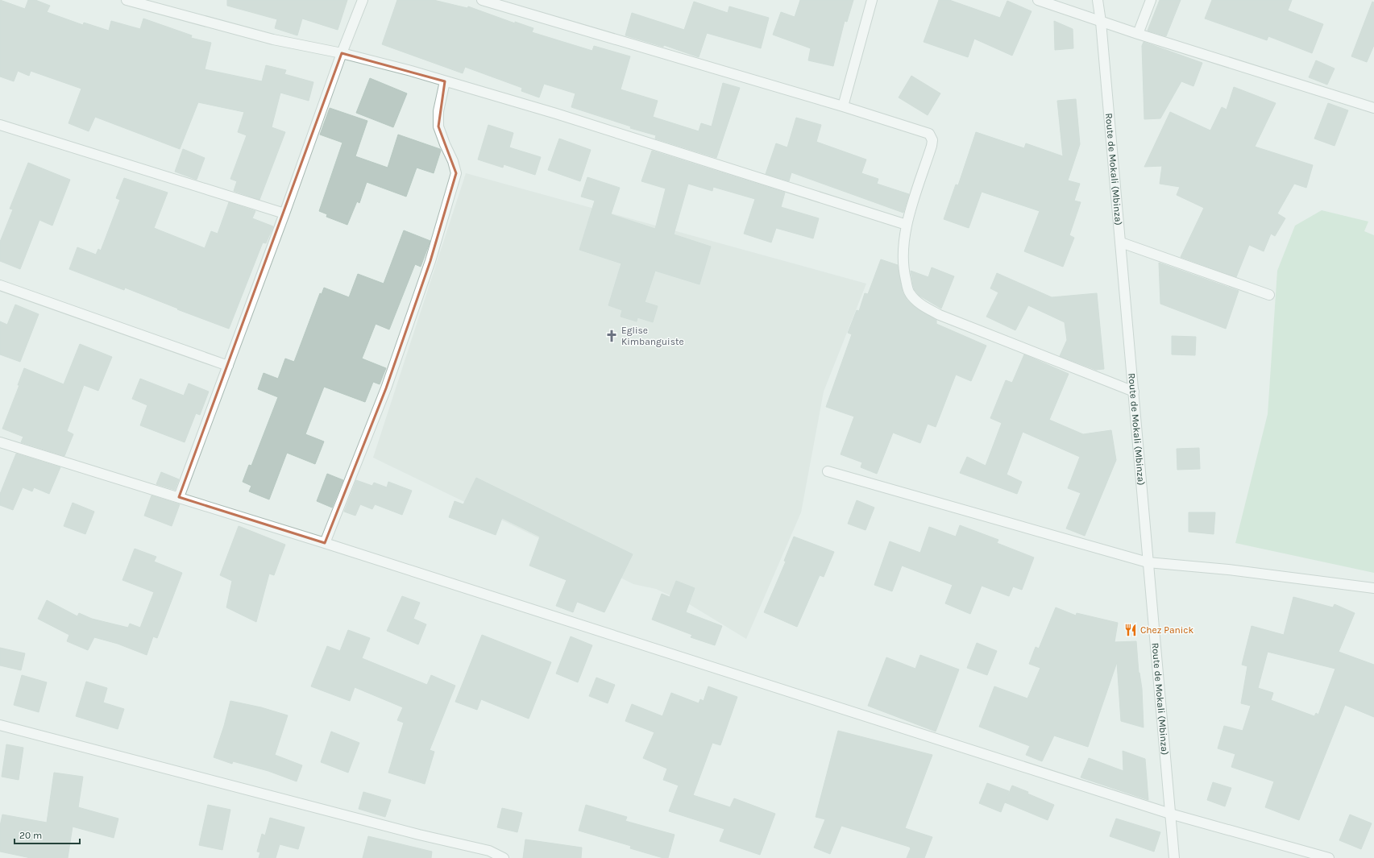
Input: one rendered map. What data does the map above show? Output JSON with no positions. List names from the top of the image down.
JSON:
{
  "streets": {
    "street": ["Route de Mokali (Mbinza)"]
  },
  "places": {
    "church": ["Eglise Kimbanguiste"],
    "restaurant": ["Chez Panick"]
  },
  "scale_bar": "20 m"
}
